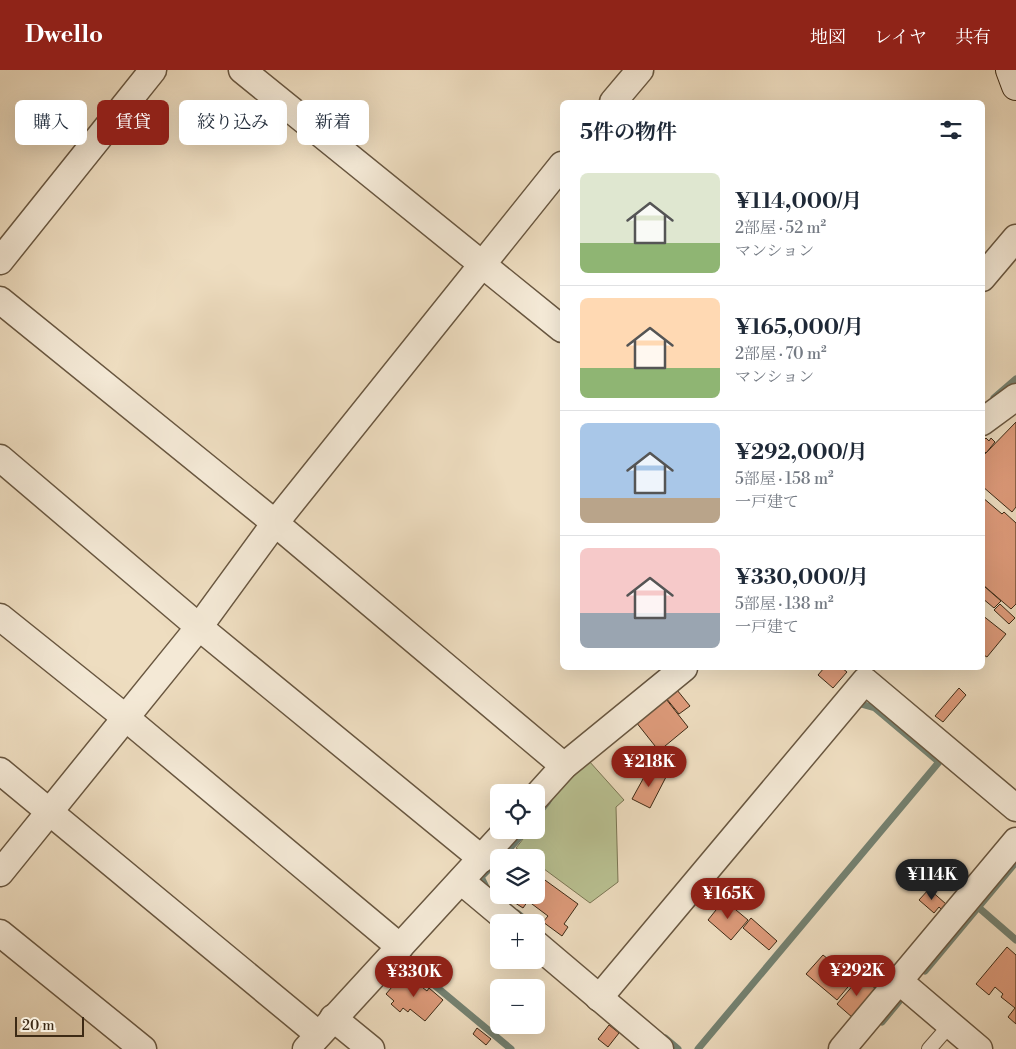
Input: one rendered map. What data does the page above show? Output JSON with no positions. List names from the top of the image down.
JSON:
{
  "scale_bar": "20 m",
  "page": {
    "header": "Dwello",
    "nav": ["地図", "レイヤ", "共有"],
    "chip": [
      "購入",
      "賃貸",
      "絞り込み",
      "新着"
    ],
    "heading": "5件の物件",
    "list": [
      {
        "name": "¥114,000/月",
        "note": "2部屋 · 52 m² · マンション"
      },
      {
        "name": "¥165,000/月",
        "note": "2部屋 · 70 m² · マンション"
      },
      {
        "name": "¥292,000/月",
        "note": "5部屋 · 158 m² · 一戸建て"
      },
      {
        "name": "¥330,000/月",
        "note": "5部屋 · 138 m² · 一戸建て"
      }
    ],
    "price": [
      "¥218K",
      "¥114K",
      "¥165K",
      "¥292K",
      "¥330K"
    ],
    "map_buttons": ["+", "−"],
    "scale": "20 m"
  }
}
